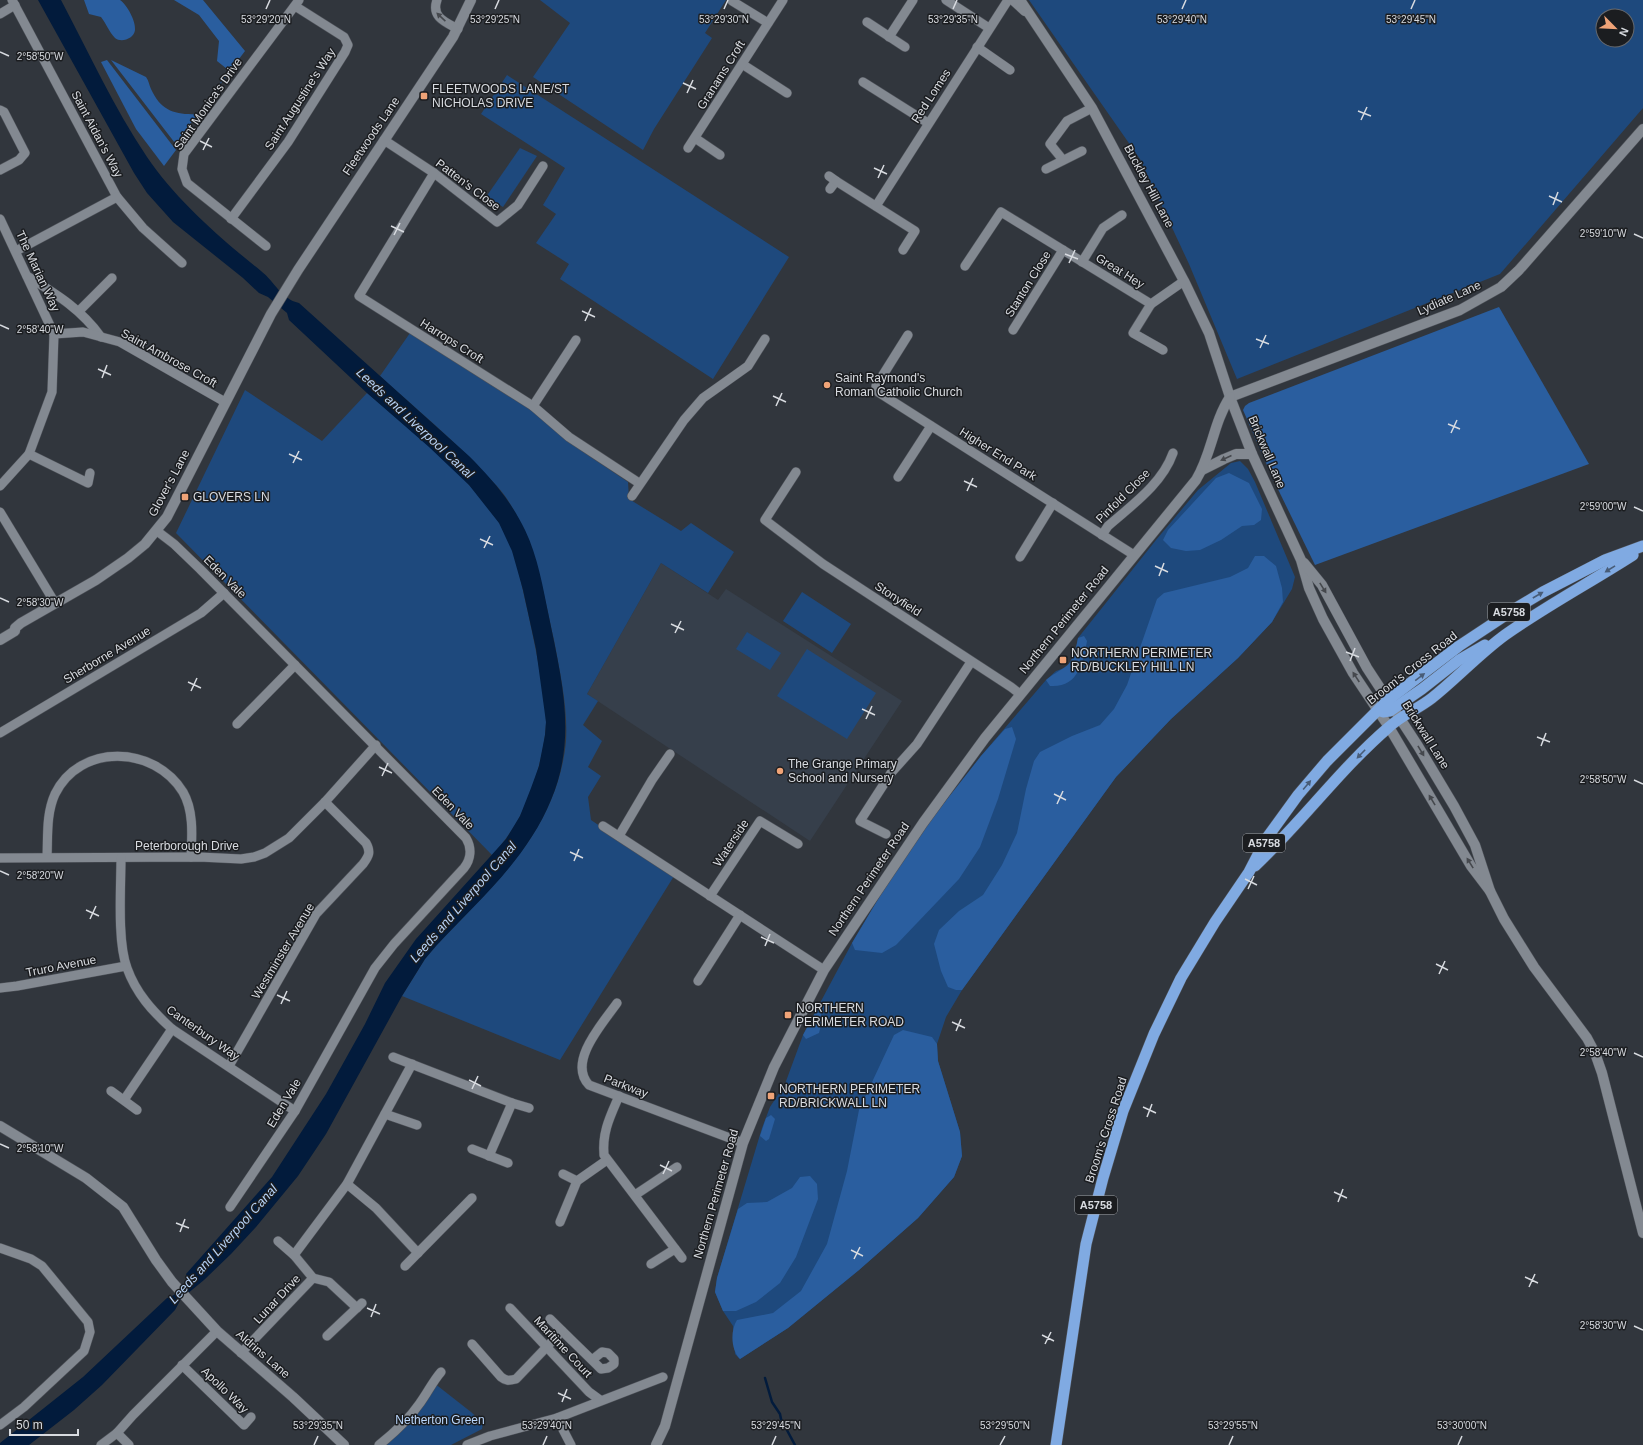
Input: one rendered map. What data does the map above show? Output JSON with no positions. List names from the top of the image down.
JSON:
{
  "streets": {
    "highway": ["A5758", "Broom's Cross Road"],
    "main road": [
      "Fleetwoods Lane",
      "Buckley Hill Lane",
      "Lydiate Lane",
      "Brickwall Lane",
      "Glover's Lane",
      "Northern Perimeter Road",
      "Aldrins Lane"
    ],
    "street": [
      "Granams Croft",
      "Red Lomes",
      "Saint Augustine's Way",
      "Saint Monica's Drive",
      "Saint Aidan's Way",
      "Patten's Close",
      "The Marian Way",
      "Great Hey",
      "Stanton Close",
      "Harrops Croft",
      "Saint Ambrose Croft",
      "Higher End Park",
      "Pinfold Close",
      "Eden Vale",
      "Stonyfield",
      "Sherborne Avenue",
      "Waterside",
      "Peterborough Drive",
      "Westminster Avenue",
      "Truro Avenue",
      "Canterbury Way",
      "Parkway",
      "Lunar Drive",
      "Maritime Court",
      "Apollo Way"
    ]
  },
  "crossings": [
    ["Saint Augustine's Way", "Saint Monica's Drive"],
    ["Fleetwoods Lane", "Patten's Close"],
    ["Fleetwoods Lane", "Glover's Lane"],
    ["Patten's Close", "Harrops Croft"],
    ["Buckley Hill Lane", "Great Hey"],
    ["Buckley Hill Lane", "Lydiate Lane"],
    ["Buckley Hill Lane", "Brickwall Lane"],
    ["Buckley Hill Lane", "Northern Perimeter Road"],
    ["The Marian Way", "Saint Ambrose Croft"],
    ["Great Hey", "Stanton Close"],
    ["Lydiate Lane", "Brickwall Lane"],
    ["Lydiate Lane", "Northern Perimeter Road"],
    ["Saint Ambrose Croft", "Glover's Lane"],
    ["Brickwall Lane", "Northern Perimeter Road"],
    ["Brickwall Lane", "Broom's Cross Road"],
    ["Higher End Park", "Pinfold Close"],
    ["Higher End Park", "Northern Perimeter Road"],
    ["Glover's Lane", "Eden Vale"],
    ["Eden Vale", "Sherborne Avenue"],
    ["Eden Vale", "Peterborough Drive"],
    ["Eden Vale", "Canterbury Way"],
    ["Stonyfield", "Northern Perimeter Road"],
    ["Northern Perimeter Road", "Parkway"],
    ["Peterborough Drive", "Westminster Avenue"],
    ["Peterborough Drive", "Canterbury Way"],
    ["Westminster Avenue", "Canterbury Way"],
    ["Truro Avenue", "Canterbury Way"],
    ["Lunar Drive", "Aldrins Lane"],
    ["Aldrins Lane", "Apollo Way"]
  ],
  "water": ["Leeds and Liverpool Canal"],
  "parks": ["Netherton Green"],
  "places": {
    "transit": [
      "FLEETWOODS LANE/ST NICHOLAS DRIVE",
      "GLOVERS LN",
      "NORTHERN PERIMETER RD/BUCKLEY HILL LN",
      "NORTHERN PERIMETER ROAD",
      "NORTHERN PERIMETER RD/BRICKWALL LN"
    ],
    "other": ["Saint Raymond's Roman Catholic Church", "The Grange Primary School and Nursery"]
  },
  "scale_bar": "50 m",
  "north": "bottom right",
  "coordinates": [
    "53°29'25\"N",
    "53°29'30\"N",
    "53°29'35\"N",
    "53°29'40\"N",
    "53°29'45\"N",
    "53°29'20\"N",
    "2°58'50\"W",
    "2°59'10\"W",
    "2°58'40\"W",
    "2°59'00\"W",
    "2°58'30\"W",
    "2°58'20\"W",
    "2°58'10\"W",
    "53°29'50\"N",
    "53°29'55\"N",
    "53°30'00\"N"
  ]
}
